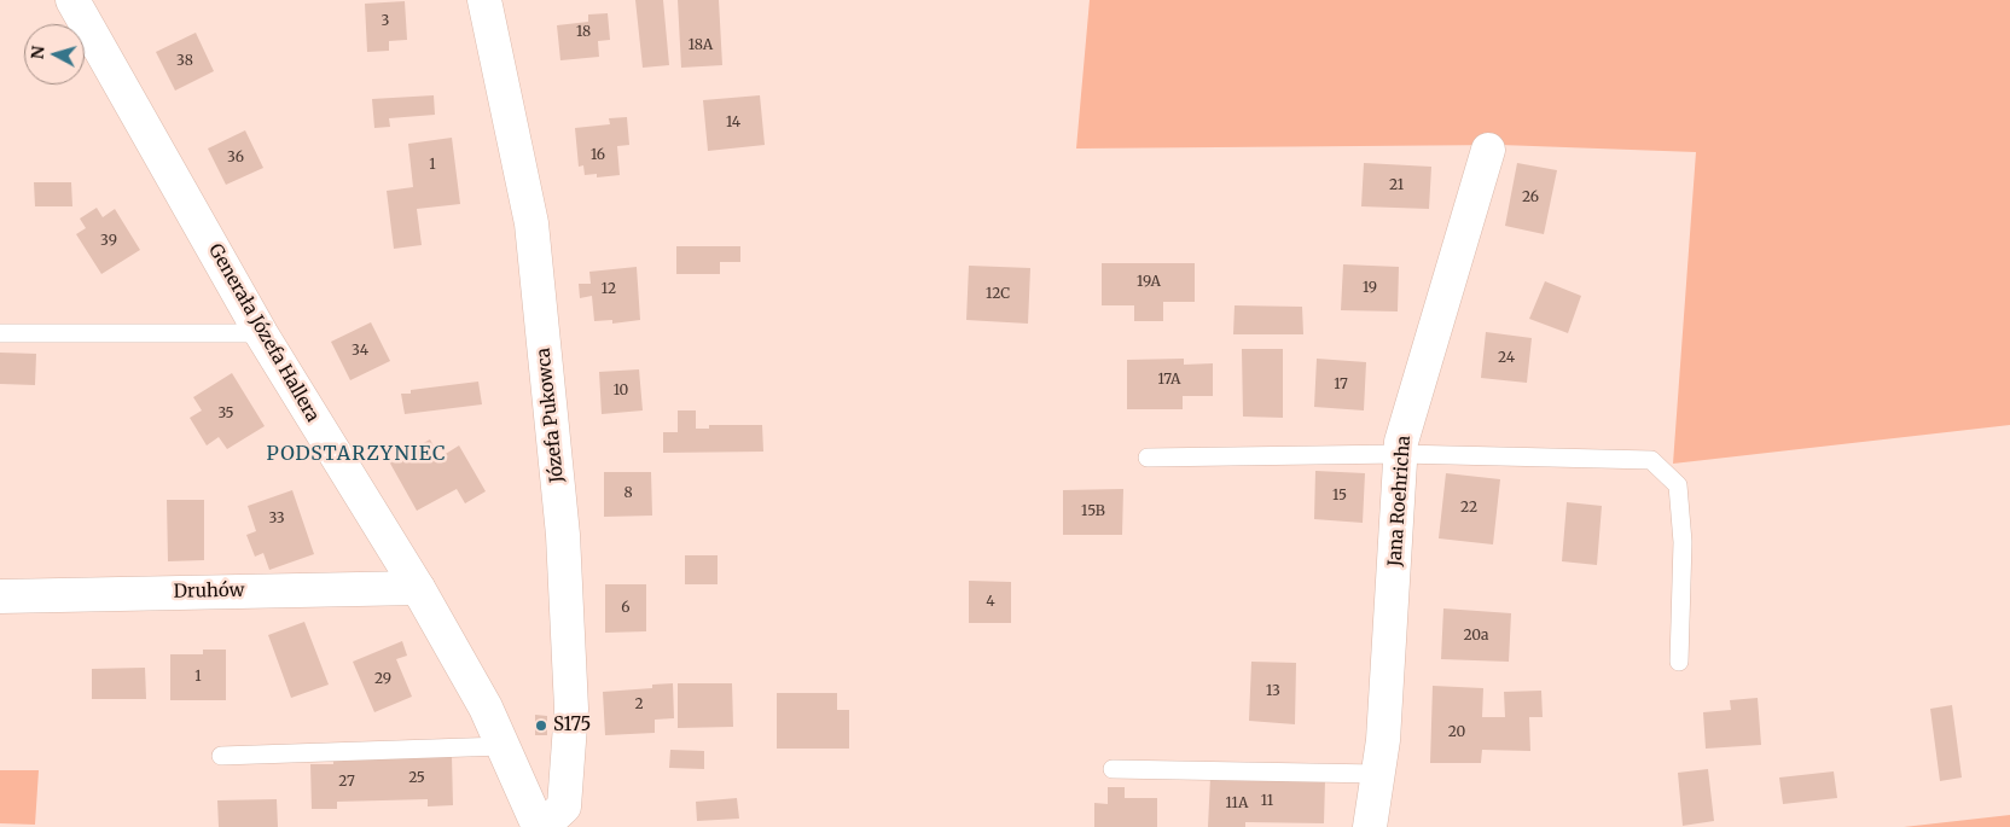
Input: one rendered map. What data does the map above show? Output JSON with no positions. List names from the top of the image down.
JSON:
{
  "streets": {
    "street": [
      "Generała Józefa Hallera",
      "Józefa Pukowca",
      "Jana Roehricha",
      "Druhów"
    ]
  },
  "crossings": [
    ["Generała Józefa Hallera", "Druhów"]
  ],
  "districts": ["PODSTARZYNIEC"],
  "places": ["S175"],
  "house_numbers": [
    "3",
    "18",
    "18A",
    "38",
    "14",
    "16",
    "36",
    "1",
    "21",
    "26",
    "39",
    "19A",
    "19",
    "12",
    "12C",
    "34",
    "24",
    "17A",
    "17",
    "10",
    "35",
    "8",
    "15",
    "22",
    "15B",
    "33",
    "4",
    "6",
    "20a",
    "1",
    "29",
    "13",
    "2",
    "20",
    "25",
    "27",
    "11",
    "11A"
  ],
  "north": "left"
}
